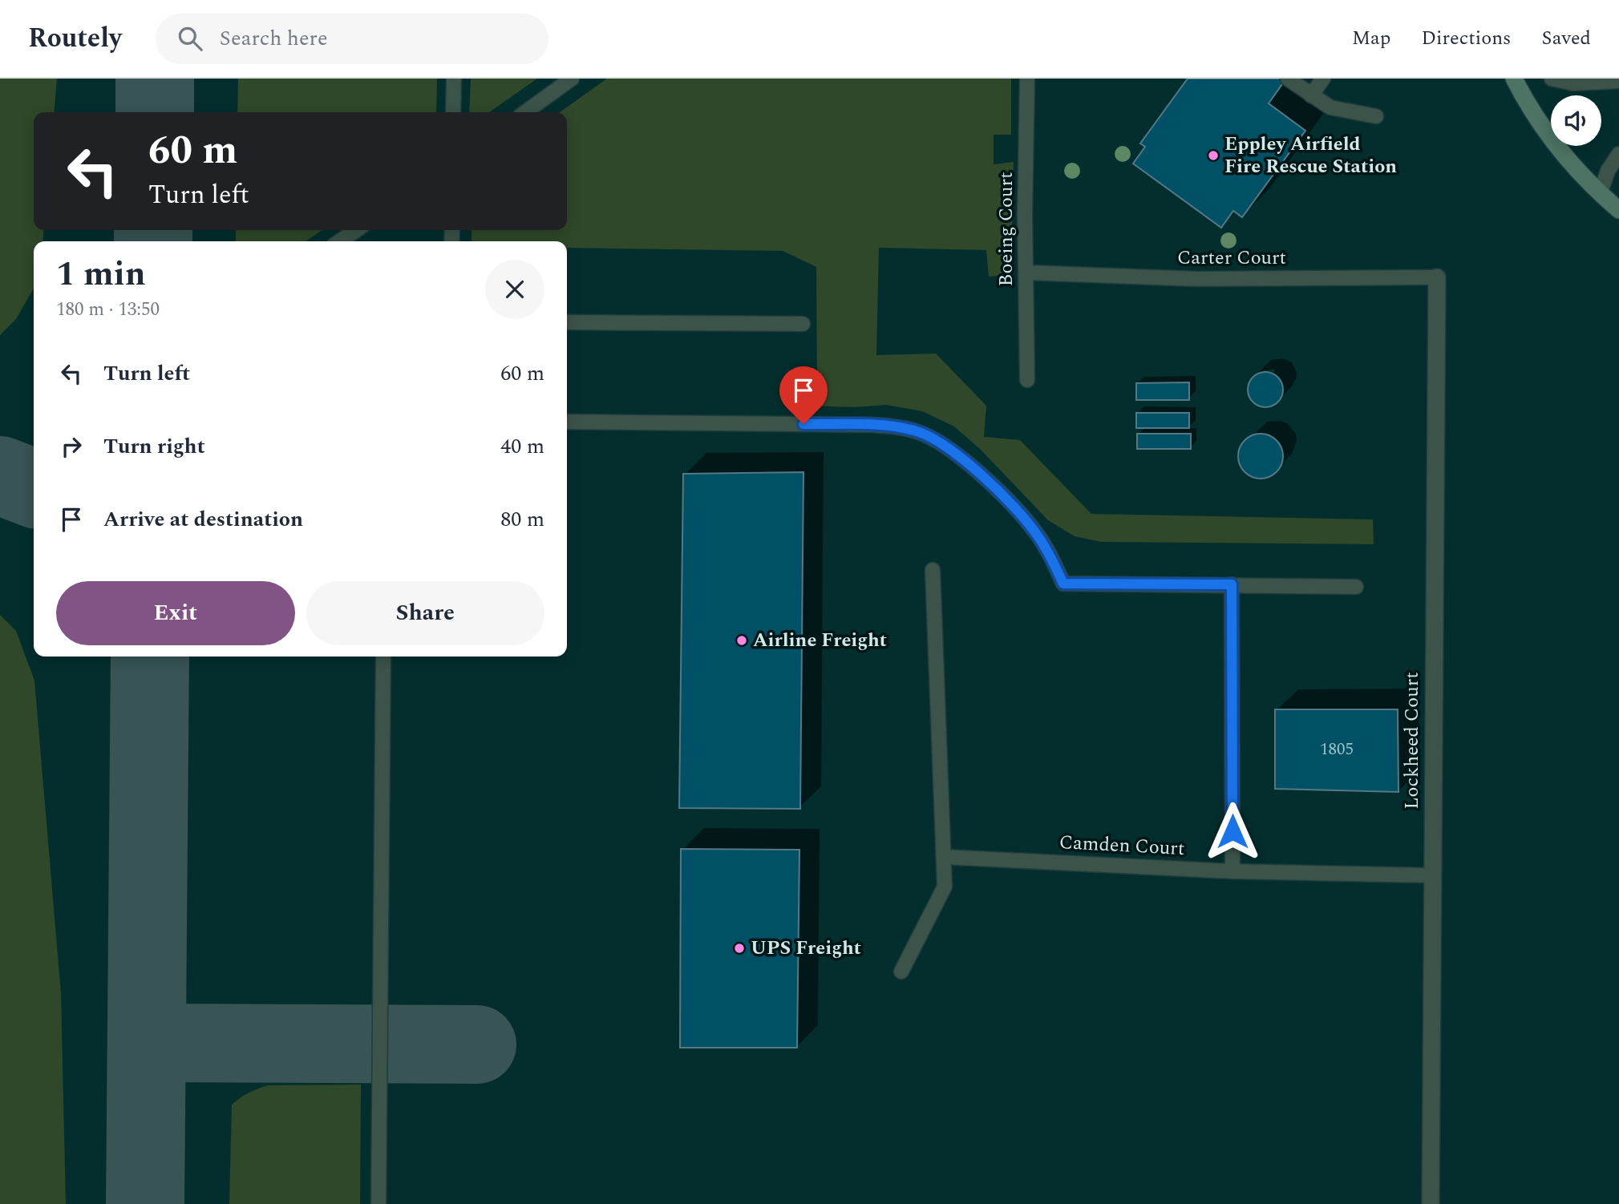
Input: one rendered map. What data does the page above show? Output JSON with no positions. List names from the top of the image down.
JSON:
{
  "streets": {
    "street": ["Lockheed Court"],
    "lane": ["Boeing Court", "Carter Court", "Camden Court"]
  },
  "crossings": [
    ["Boeing Court", "Carter Court"],
    ["Carter Court", "Lockheed Court"],
    ["Lockheed Court", "Camden Court"]
  ],
  "places": ["Eppley Airfield Fire Rescue Station", "Airline Freight", "UPS Freight"],
  "house_numbers": ["1805"],
  "page": {
    "header": "Routely",
    "search": "Search here",
    "nav": ["Map", "Directions", "Saved"],
    "turn": ["60 m", "Turn left"],
    "heading": ["1 min", "180 m · 13:50"],
    "list": [
      {
        "name": "Turn left",
        "value": "60 m"
      },
      {
        "name": "Turn right",
        "value": "40 m"
      },
      {
        "name": "Arrive at destination",
        "value": "80 m"
      }
    ],
    "buttons": ["Exit", "Share"]
  }
}
